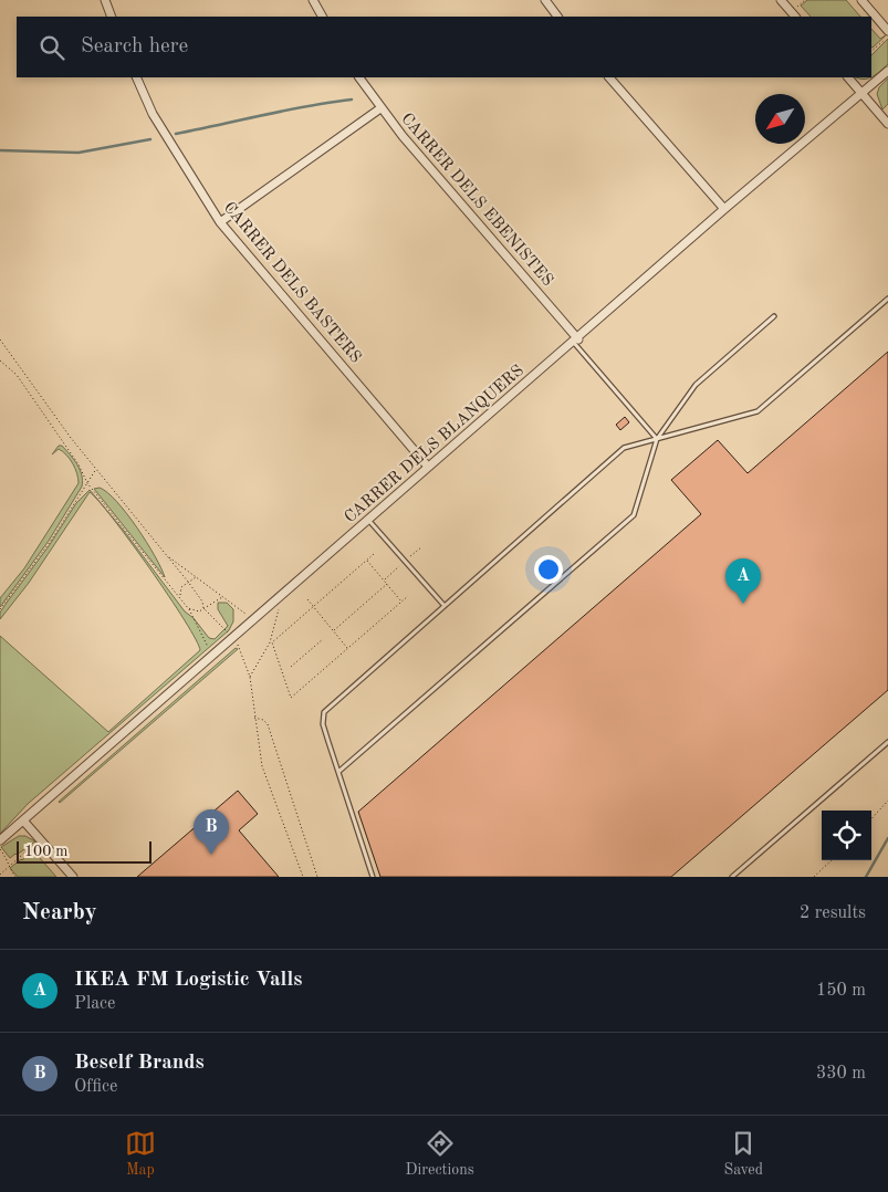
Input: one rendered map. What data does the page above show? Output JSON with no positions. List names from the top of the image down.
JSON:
{
  "streets": {
    "street": ["CARRER DELS EBENISTES", "CARRER DELS BASTERS", "CARRER DELS BLANQUERS"]
  },
  "crossings": [
    ["CARRER DELS EBENISTES", "CARRER DELS BLANQUERS"],
    ["CARRER DELS BASTERS", "CARRER DELS BLANQUERS"]
  ],
  "scale_bar": "100 m",
  "north": "bottom left",
  "page": {
    "search": "Search here",
    "pins": ["A", "B"],
    "scale": "100 m",
    "heading": ["Nearby", "2 results"],
    "list": [
      {
        "mark": "A",
        "name": "IKEA FM Logistic Valls",
        "note": "Place",
        "value": "150 m"
      },
      {
        "mark": "B",
        "name": "Beself Brands",
        "note": "Office",
        "value": "330 m"
      }
    ],
    "nav": ["Map", "Directions", "Saved"]
  }
}
